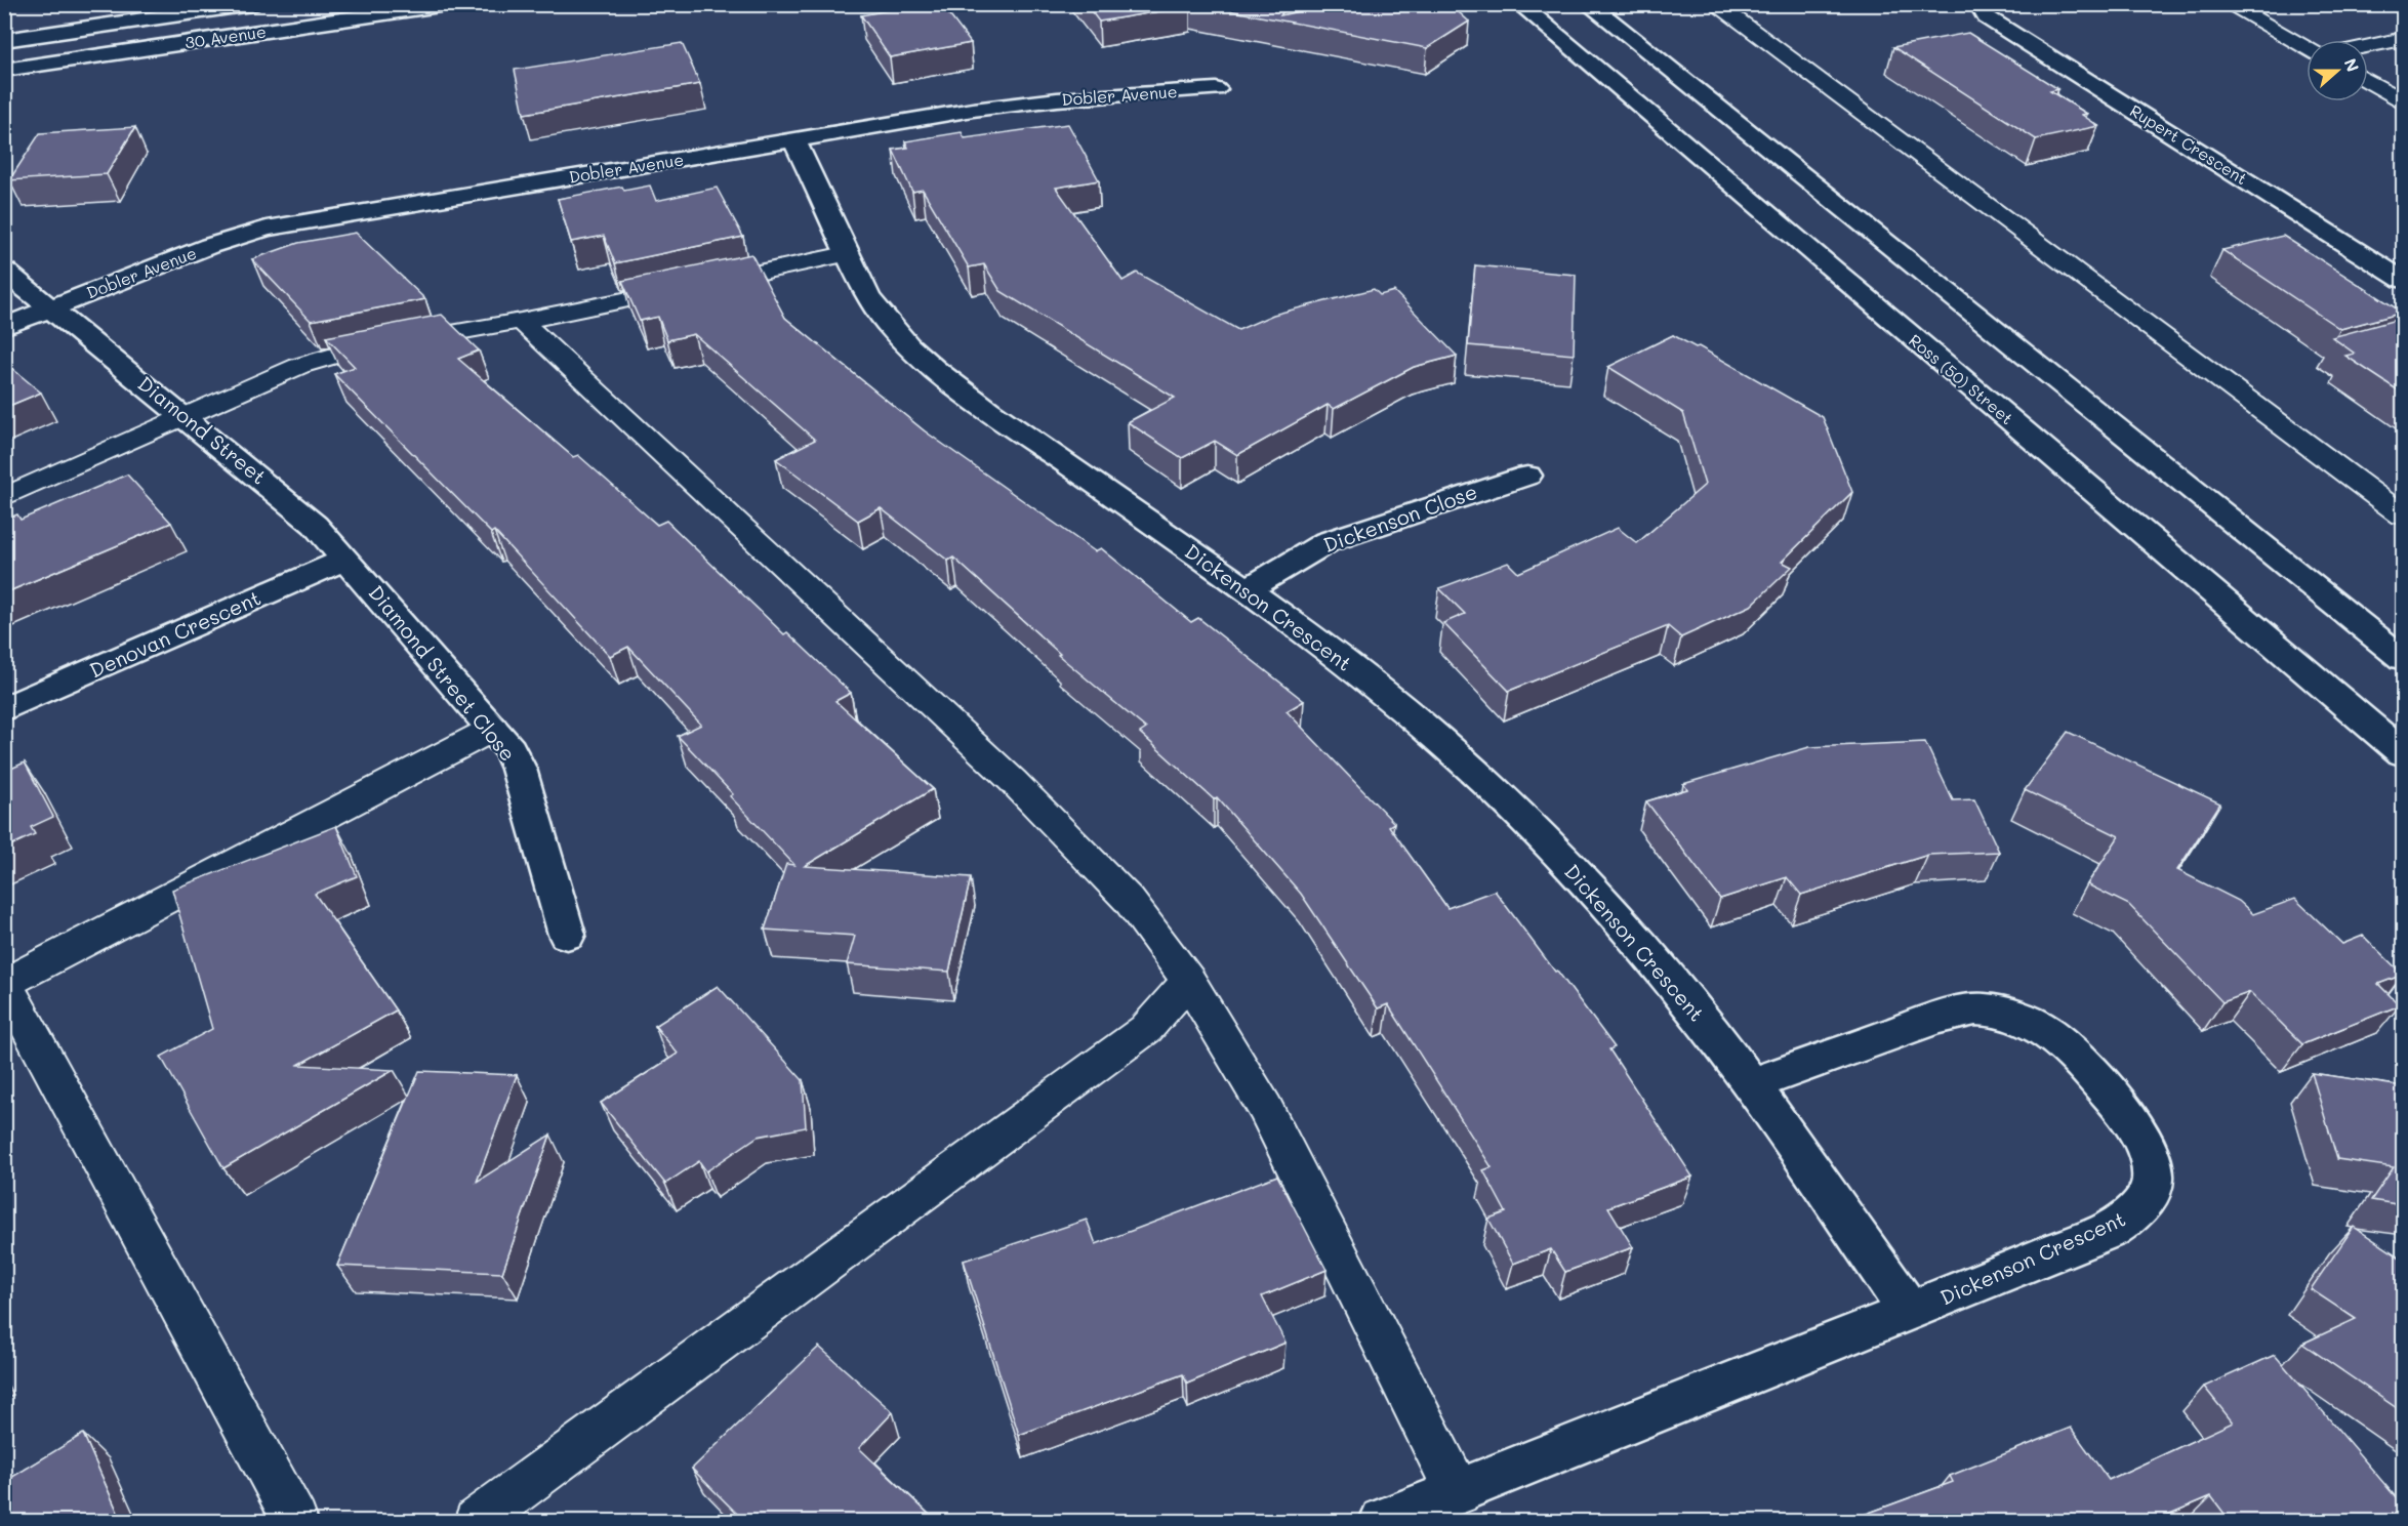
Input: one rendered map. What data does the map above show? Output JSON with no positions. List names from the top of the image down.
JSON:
{
  "streets": {
    "street": [
      "30 Avenue",
      "Dobler Avenue",
      "Rupert Crescent",
      "Ross (50) Street",
      "Diamond Street",
      "Dickenson Close",
      "Dickenson Crescent",
      "Denovan Crescent",
      "Diamond Street Close"
    ]
  },
  "crossings": [
    ["Dobler Avenue", "Diamond Street"],
    ["Dobler Avenue", "Dickenson Crescent"],
    ["Diamond Street", "Denovan Crescent"],
    ["Diamond Street", "Diamond Street Close"],
    ["Dickenson Close", "Dickenson Crescent"],
    ["Denovan Crescent", "Diamond Street Close"]
  ],
  "north": "right"
}
